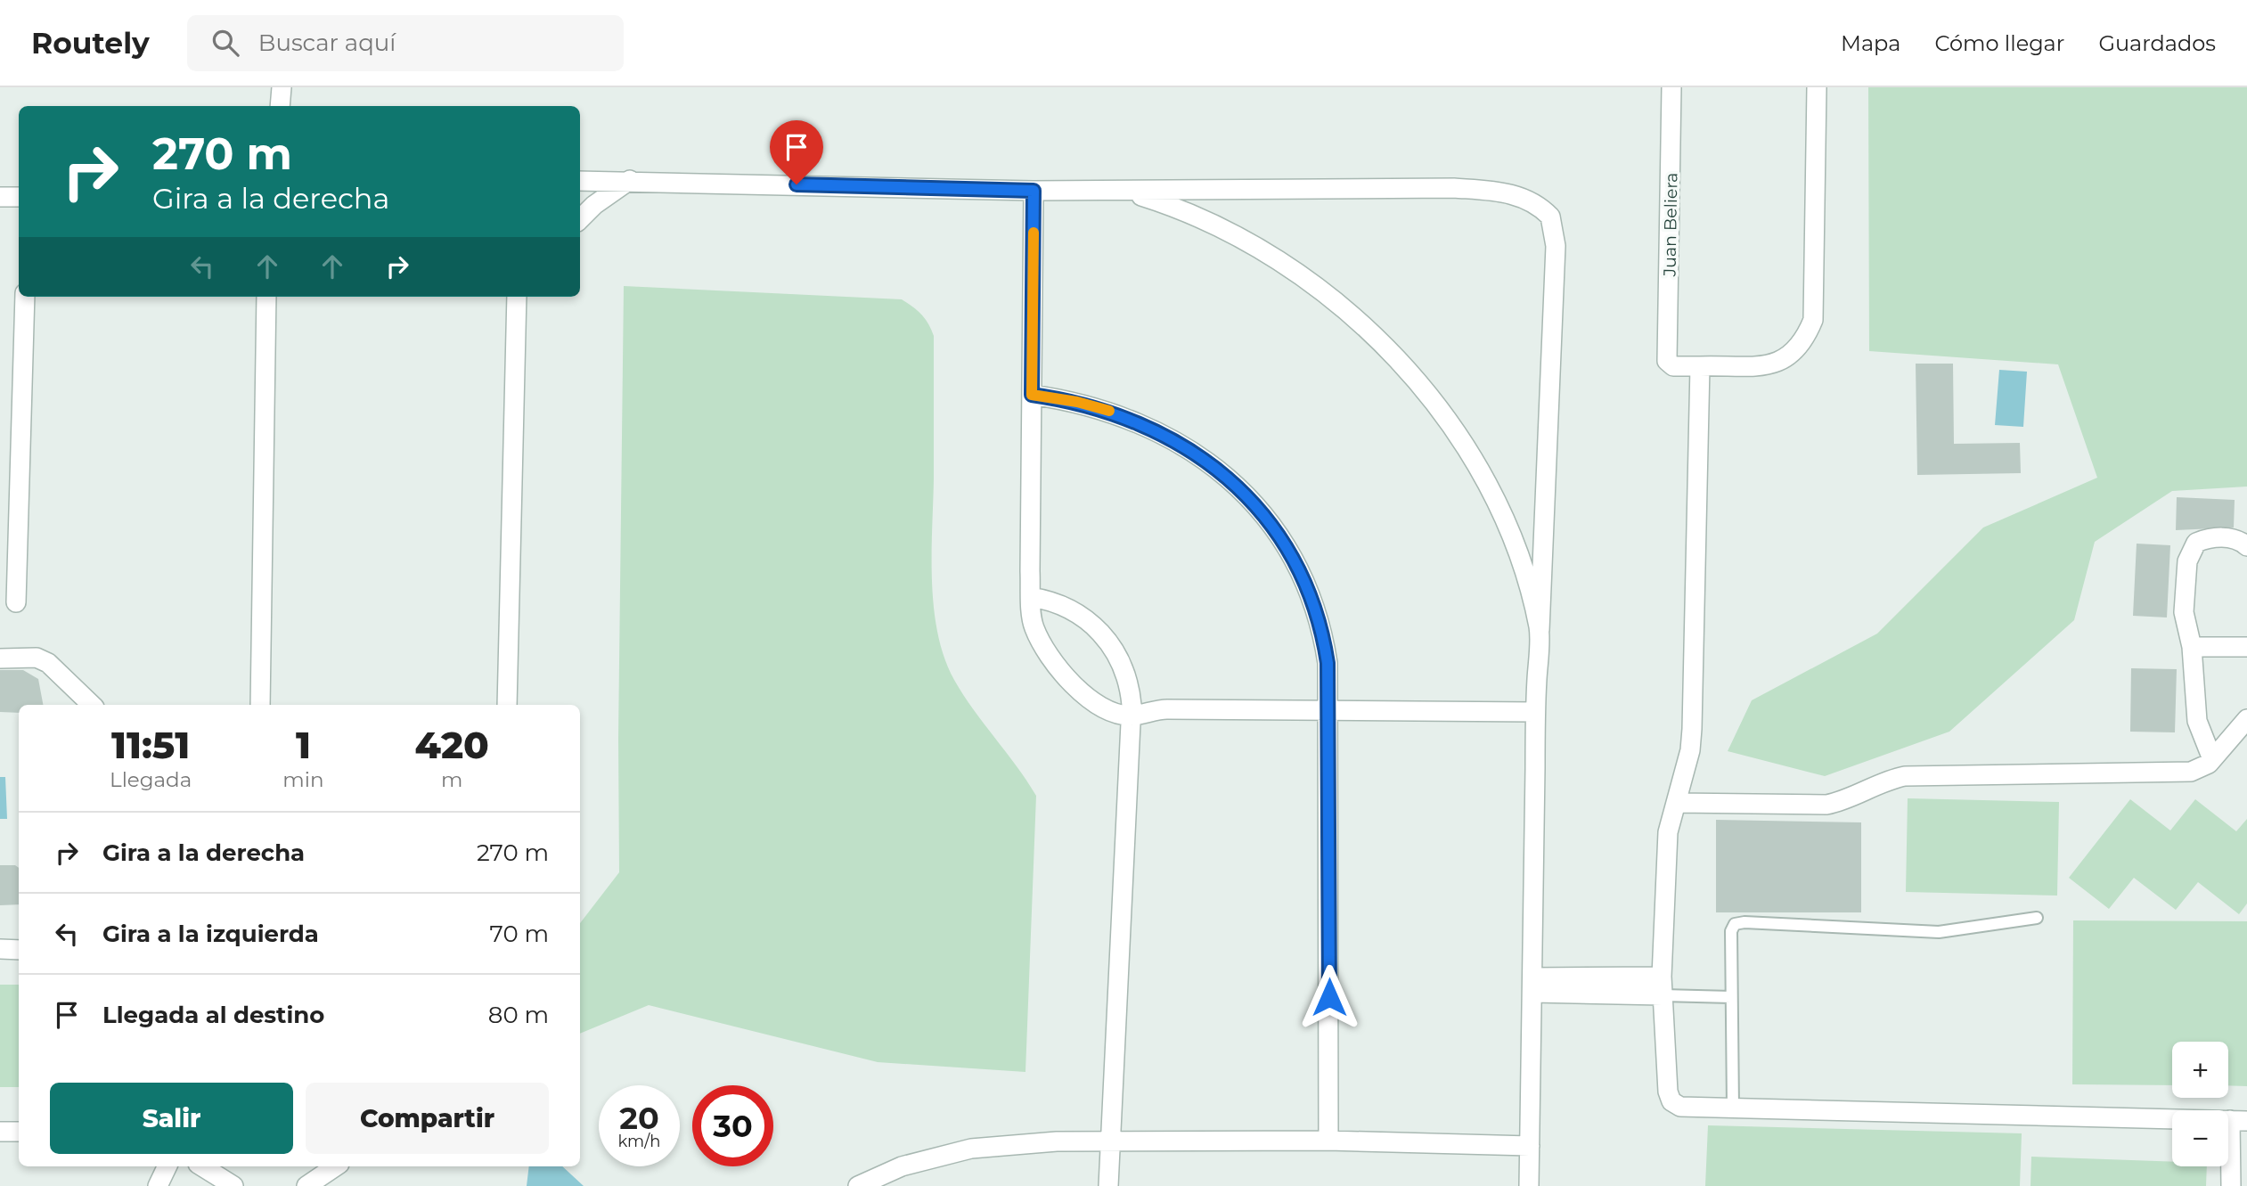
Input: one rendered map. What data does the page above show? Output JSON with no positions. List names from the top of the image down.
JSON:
{
  "streets": {
    "street": ["Juan Beliera"]
  },
  "page": {
    "header": "Routely",
    "search": "Buscar aquí",
    "nav": ["Mapa", "Cómo llegar", "Guardados"],
    "turn": ["270 m", "Gira a la derecha"],
    "eta": [
      "11:51",
      "Llegada",
      "1",
      "min",
      "420",
      "m"
    ],
    "list": [
      {
        "name": "Gira a la derecha",
        "value": "270 m"
      },
      {
        "name": "Gira a la izquierda",
        "value": "70 m"
      },
      {
        "name": "Llegada al destino",
        "value": "80 m"
      }
    ],
    "map_buttons": ["+", "−"],
    "buttons": ["Salir", "Compartir"],
    "speed": "20 km/h",
    "limit": "30"
  }
}
